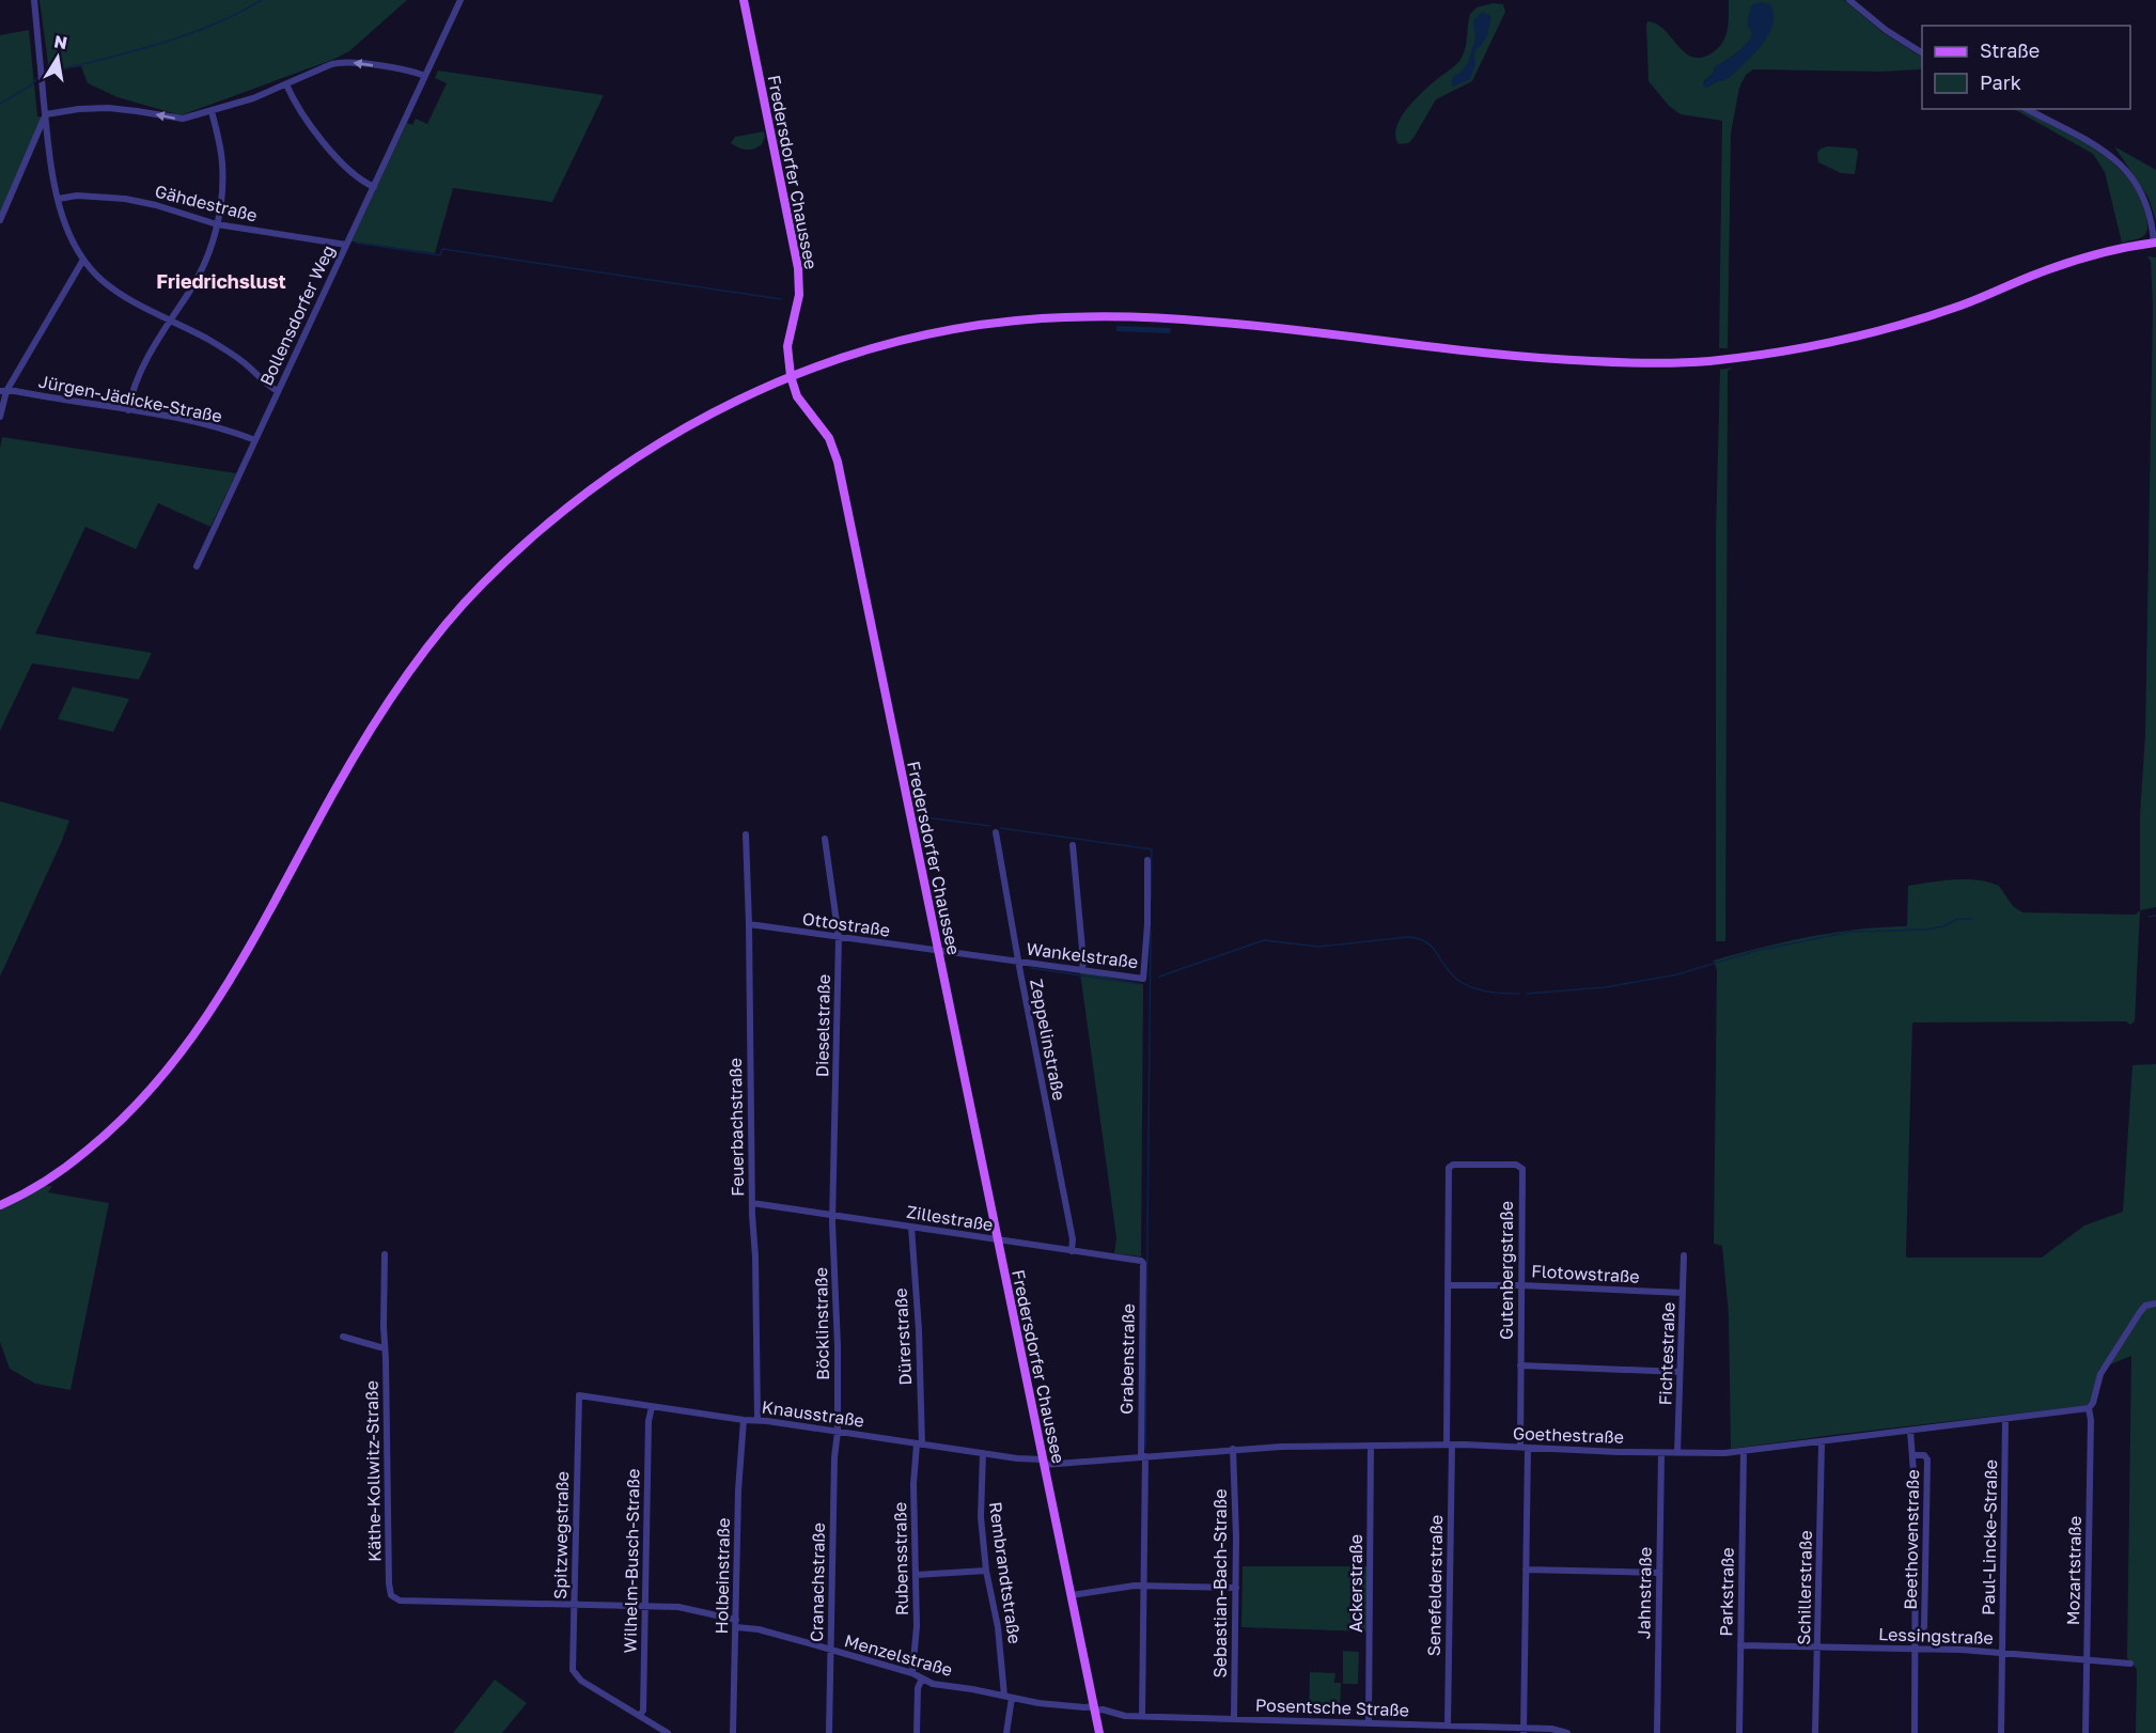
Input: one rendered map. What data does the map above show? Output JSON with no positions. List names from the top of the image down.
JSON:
{
  "streets": {
    "main road": ["Fredersdorfer Chaussee"],
    "street": [
      "Gähdestraße",
      "Bollensdorfer Weg",
      "Jürgen-Jädicke-Straße",
      "Ottostraße",
      "Wankelstraße",
      "Dieselstraße",
      "Zeppelinstraße",
      "Feuerbachstraße",
      "Zillestraße",
      "Gutenbergstraße",
      "Flotowstraße",
      "Böcklinstraße",
      "Dürerstraße",
      "Fichtestraße",
      "Grabenstraße",
      "Knausstraße",
      "Goethestraße",
      "Käthe-Kollwitz-Straße",
      "Spitzwegstraße",
      "Paul-Lincke-Straße",
      "Beethovenstraße",
      "Rubensstraße",
      "Wilhelm-Busch-Straße",
      "Mozartstraße",
      "Rembrandtstraße",
      "Holbeinstraße",
      "Cranachstraße",
      "Sebastian-Bach-Straße",
      "Ackerstraße",
      "Senefelderstraße",
      "Schillerstraße",
      "Parkstraße",
      "Jahnstraße",
      "Lessingstraße",
      "Menzelstraße",
      "Posentsche Straße"
    ]
  },
  "crossings": [
    ["Fredersdorfer Chaussee", "Ottostraße"],
    ["Fredersdorfer Chaussee", "Wankelstraße"],
    ["Fredersdorfer Chaussee", "Zillestraße"],
    ["Fredersdorfer Chaussee", "Knausstraße"],
    ["Fredersdorfer Chaussee", "Goethestraße"],
    ["Fredersdorfer Chaussee", "Menzelstraße"],
    ["Fredersdorfer Chaussee", "Posentsche Straße"],
    ["Gähdestraße", "Bollensdorfer Weg"],
    ["Bollensdorfer Weg", "Jürgen-Jädicke-Straße"],
    ["Ottostraße", "Wankelstraße"],
    ["Ottostraße", "Dieselstraße"],
    ["Ottostraße", "Feuerbachstraße"],
    ["Wankelstraße", "Zeppelinstraße"],
    ["Dieselstraße", "Zillestraße"],
    ["Dieselstraße", "Böcklinstraße"],
    ["Zeppelinstraße", "Zillestraße"],
    ["Feuerbachstraße", "Zillestraße"],
    ["Feuerbachstraße", "Knausstraße"],
    ["Zillestraße", "Böcklinstraße"],
    ["Zillestraße", "Dürerstraße"],
    ["Zillestraße", "Grabenstraße"],
    ["Gutenbergstraße", "Flotowstraße"],
    ["Gutenbergstraße", "Goethestraße"],
    ["Gutenbergstraße", "Senefelderstraße"],
    ["Gutenbergstraße", "Posentsche Straße"],
    ["Flotowstraße", "Fichtestraße"],
    ["Flotowstraße", "Senefelderstraße"],
    ["Böcklinstraße", "Knausstraße"],
    ["Böcklinstraße", "Cranachstraße"],
    ["Dürerstraße", "Knausstraße"],
    ["Dürerstraße", "Rubensstraße"],
    ["Fichtestraße", "Goethestraße"],
    ["Grabenstraße", "Goethestraße"],
    ["Grabenstraße", "Posentsche Straße"],
    ["Knausstraße", "Goethestraße"],
    ["Knausstraße", "Spitzwegstraße"],
    ["Knausstraße", "Rubensstraße"],
    ["Knausstraße", "Wilhelm-Busch-Straße"],
    ["Knausstraße", "Rembrandtstraße"],
    ["Knausstraße", "Holbeinstraße"],
    ["Knausstraße", "Cranachstraße"],
    ["Goethestraße", "Paul-Lincke-Straße"],
    ["Goethestraße", "Beethovenstraße"],
    ["Goethestraße", "Mozartstraße"],
    ["Goethestraße", "Sebastian-Bach-Straße"],
    ["Goethestraße", "Ackerstraße"],
    ["Goethestraße", "Senefelderstraße"],
    ["Goethestraße", "Schillerstraße"],
    ["Goethestraße", "Parkstraße"],
    ["Goethestraße", "Jahnstraße"],
    ["Käthe-Kollwitz-Straße", "Menzelstraße"],
    ["Spitzwegstraße", "Wilhelm-Busch-Straße"],
    ["Spitzwegstraße", "Menzelstraße"],
    ["Paul-Lincke-Straße", "Lessingstraße"],
    ["Beethovenstraße", "Lessingstraße"],
    ["Rubensstraße", "Menzelstraße"],
    ["Wilhelm-Busch-Straße", "Menzelstraße"],
    ["Mozartstraße", "Lessingstraße"],
    ["Rembrandtstraße", "Menzelstraße"],
    ["Holbeinstraße", "Menzelstraße"],
    ["Cranachstraße", "Menzelstraße"],
    ["Sebastian-Bach-Straße", "Posentsche Straße"],
    ["Ackerstraße", "Posentsche Straße"],
    ["Senefelderstraße", "Posentsche Straße"],
    ["Schillerstraße", "Lessingstraße"],
    ["Parkstraße", "Lessingstraße"],
    ["Menzelstraße", "Posentsche Straße"]
  ],
  "districts": ["Friedrichslust"],
  "legend": ["Straße", "Park"],
  "north": "top"
}
